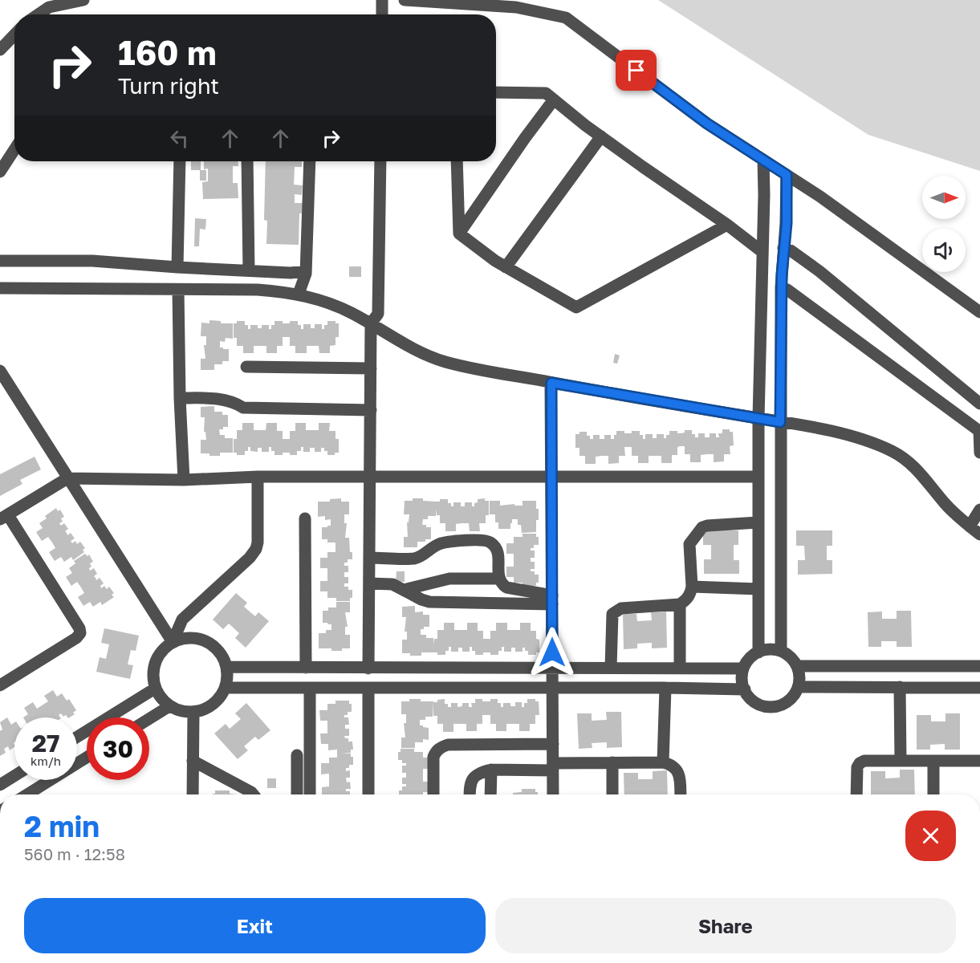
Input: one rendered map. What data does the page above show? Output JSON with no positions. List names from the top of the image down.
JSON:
{
  "north": "right",
  "page": {
    "turn": ["160 m", "Turn right"],
    "speed": "27 km/h",
    "limit": "30",
    "heading": ["2 min", "560 m · 12:58"],
    "buttons": ["Exit", "Share"]
  }
}
